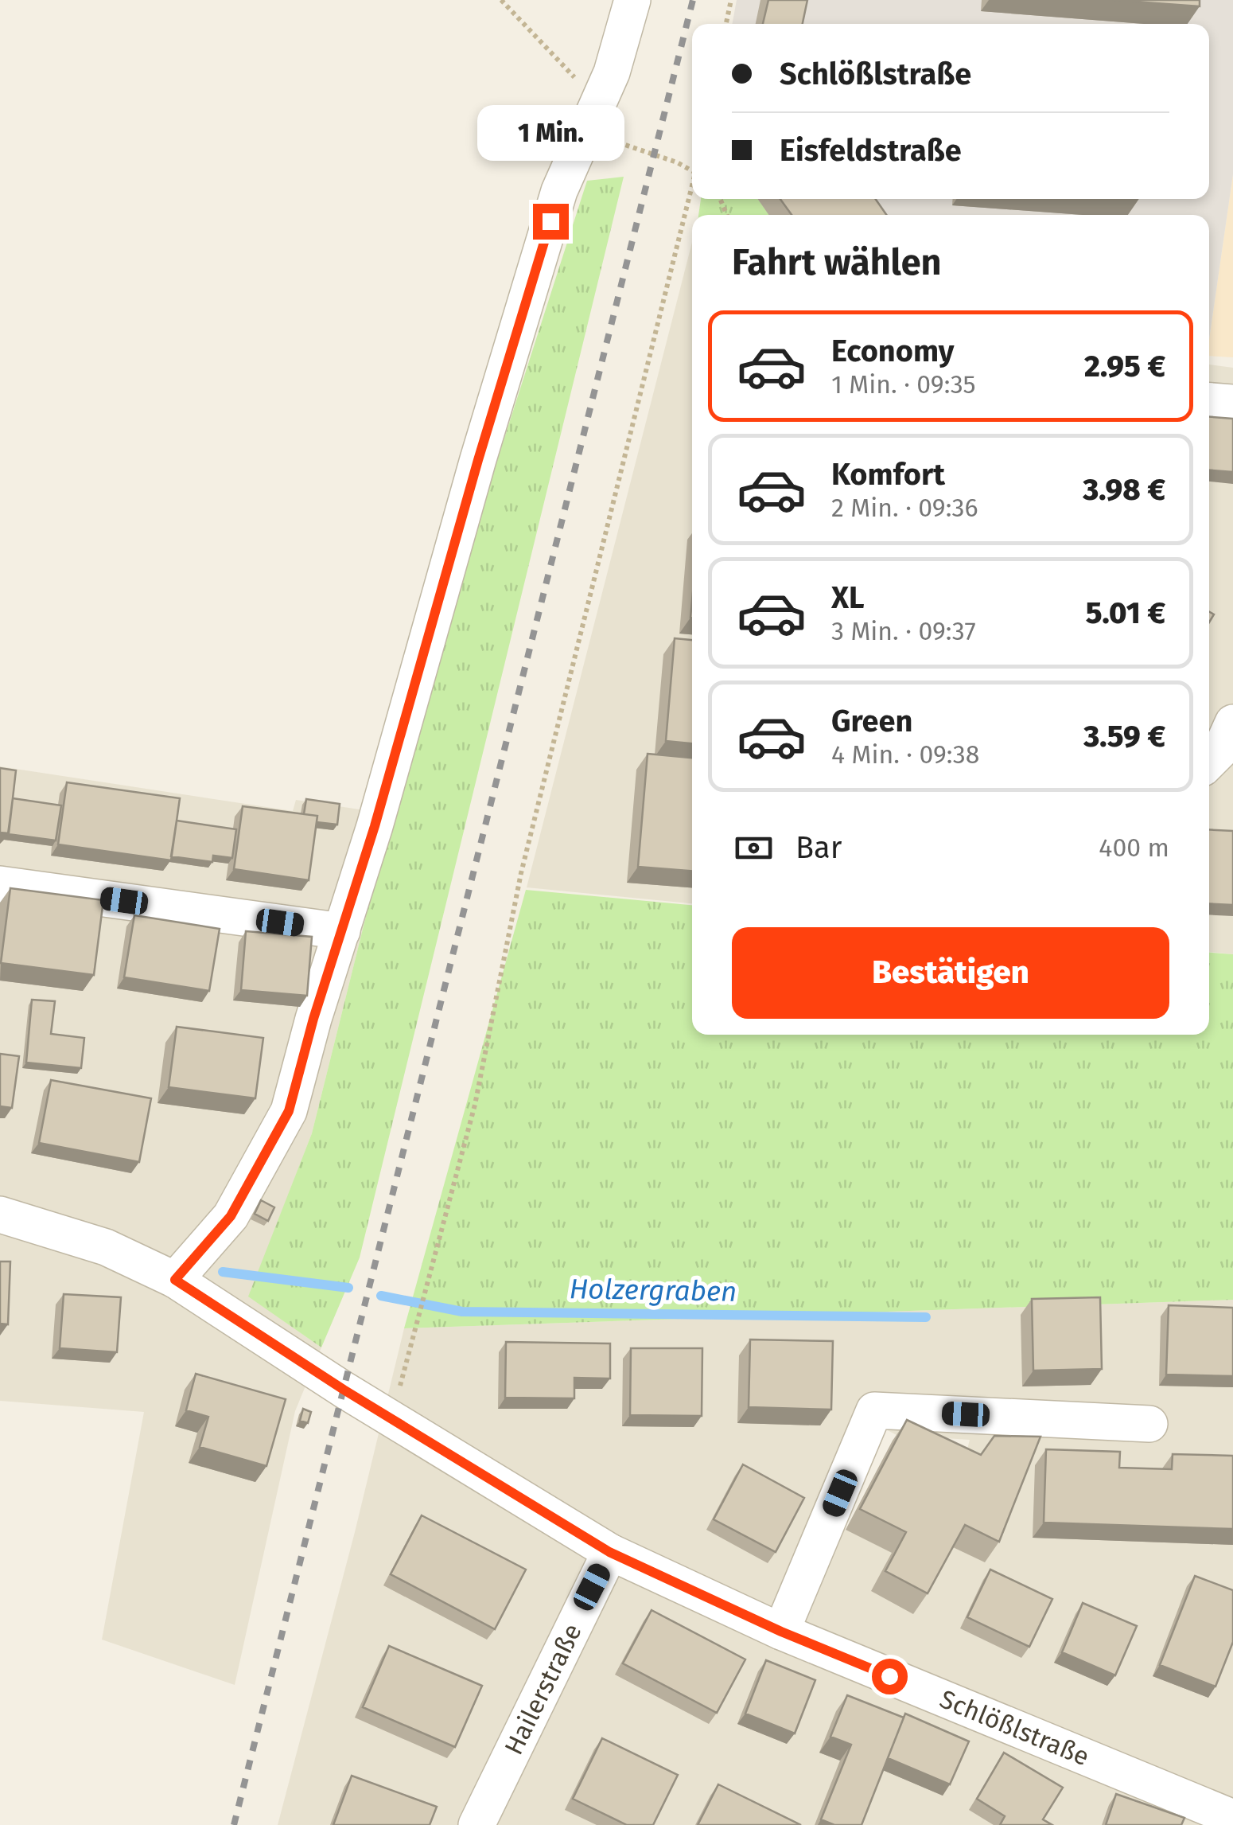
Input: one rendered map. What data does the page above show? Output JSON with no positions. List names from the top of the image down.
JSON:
{
  "streets": {
    "street": ["Hailerstraße", "Schlößlstraße"]
  },
  "crossings": [
    ["Hailerstraße", "Schlößlstraße"]
  ],
  "water": ["Holzergraben"],
  "page": {
    "banner": ["Schlößlstraße", "Eisfeldstraße"],
    "bubble": "1 Min.",
    "heading": "Fahrt wählen",
    "list": [
      {
        "name": "Economy",
        "note": "1 Min. · 09:35",
        "value": "2.95 €"
      },
      {
        "name": "Komfort",
        "note": "2 Min. · 09:36",
        "value": "3.98 €"
      },
      {
        "name": "XL",
        "note": "3 Min. · 09:37",
        "value": "5.01 €"
      },
      {
        "name": "Green",
        "note": "4 Min. · 09:38",
        "value": "3.59 €"
      }
    ],
    "pay": ["Bar", "400 m"],
    "buttons": "Bestätigen"
  }
}
